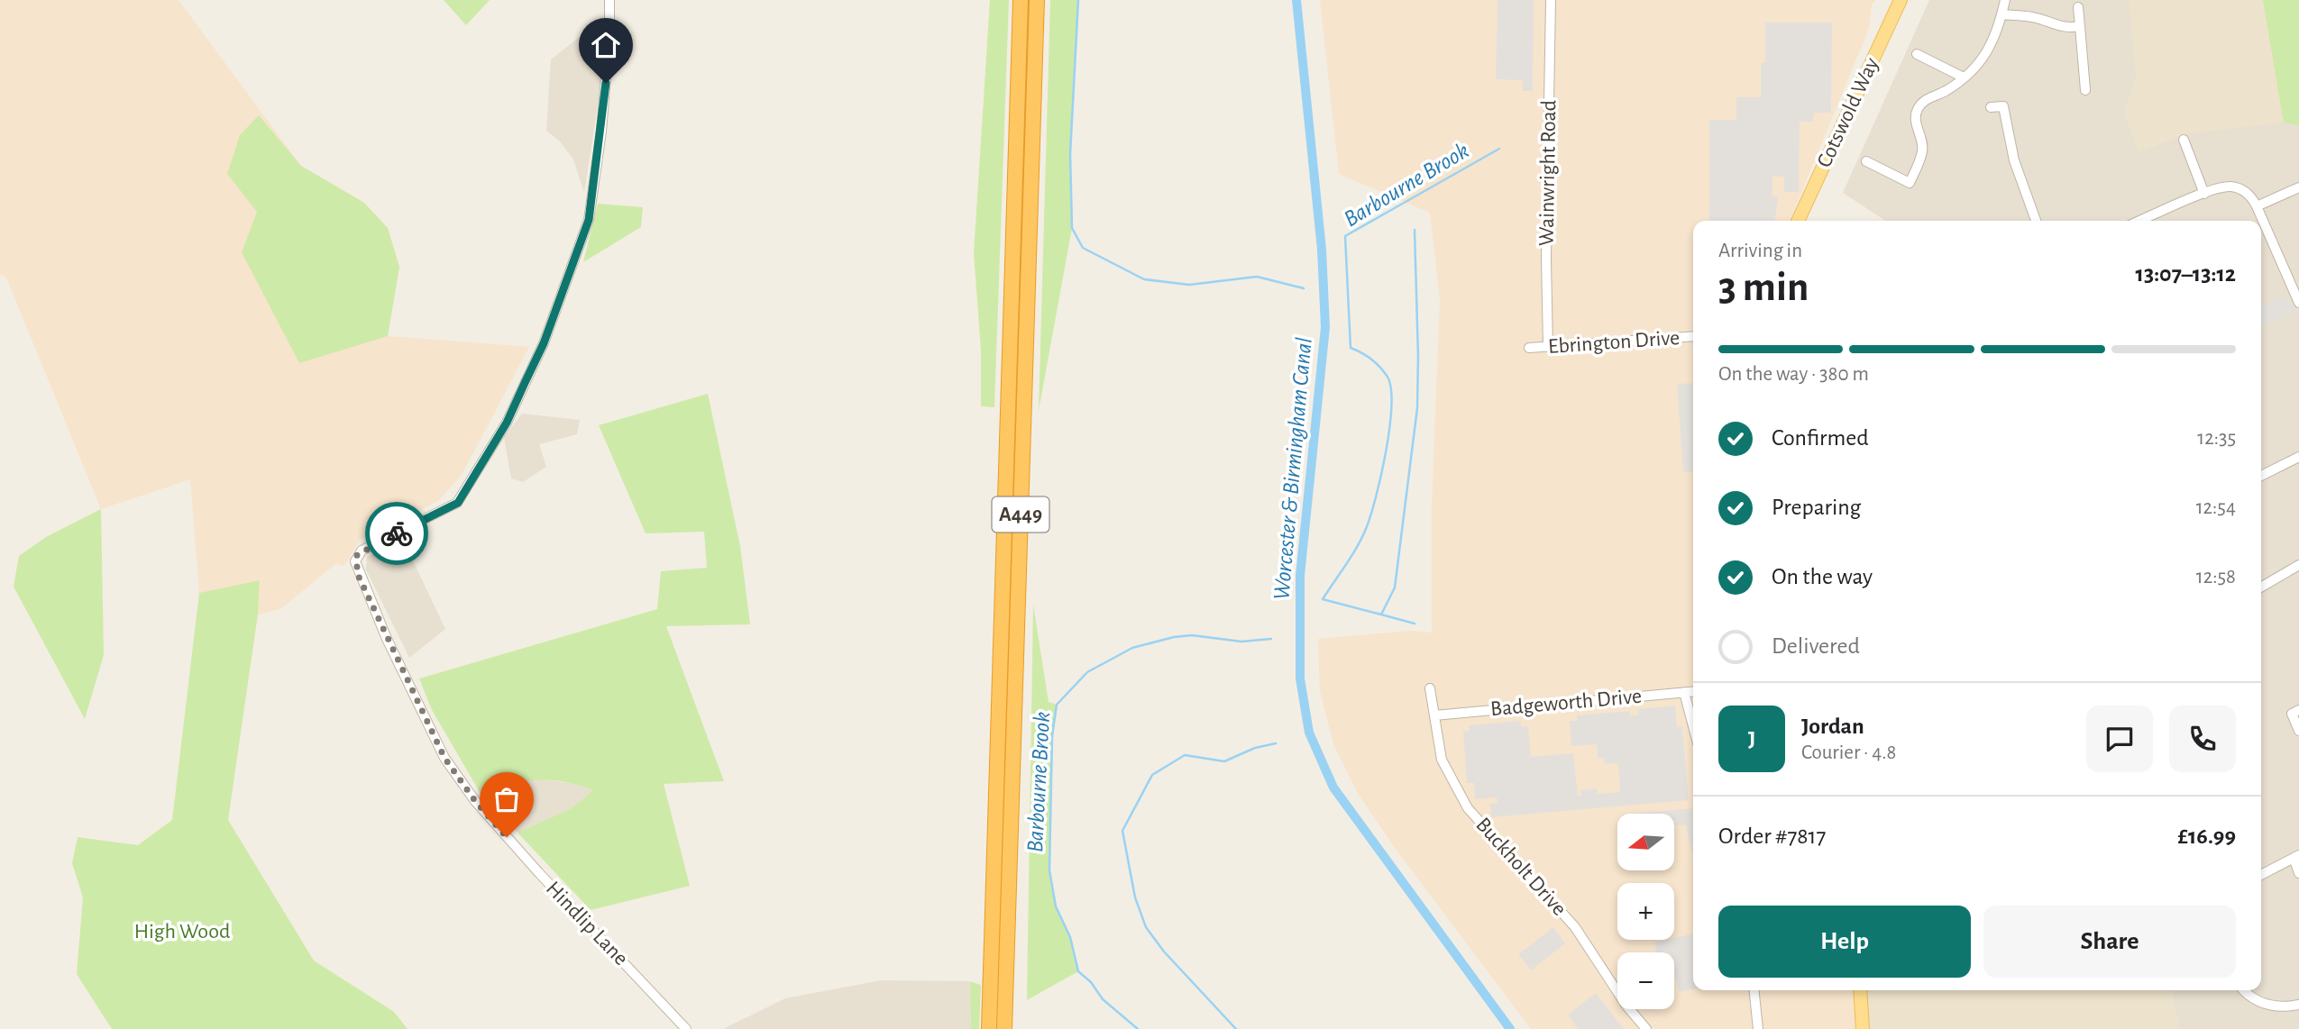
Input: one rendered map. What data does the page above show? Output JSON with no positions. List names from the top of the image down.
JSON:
{
  "streets": {
    "highway": ["A449"],
    "main road": ["Cotswold Way"],
    "street": [
      "Wainwright Road",
      "Ebrington Drive",
      "Badgeworth Drive",
      "Buckholt Drive",
      "Hindlip Lane"
    ]
  },
  "crossings": [
    ["Wainwright Road", "Ebrington Drive"],
    ["Badgeworth Drive", "Buckholt Drive"]
  ],
  "water": ["Barbourne Brook", "Worcester & Birmingham Canal"],
  "parks": ["High Wood"],
  "north": "left",
  "page": {
    "heading": ["3 min", "Arriving in", "13:07–13:12"],
    "panel": [
      "Jordan",
      "Courier · 4.8",
      "Order #7817",
      "£16.99"
    ],
    "bar": "On the way · 380 m",
    "list": [
      ["Confirmed", "12:35"],
      ["Preparing", "12:54"],
      ["On the way", "12:58"],
      "Delivered"
    ],
    "round": "J",
    "map_buttons": ["+", "−"],
    "buttons": ["Help", "Share"]
  }
}
